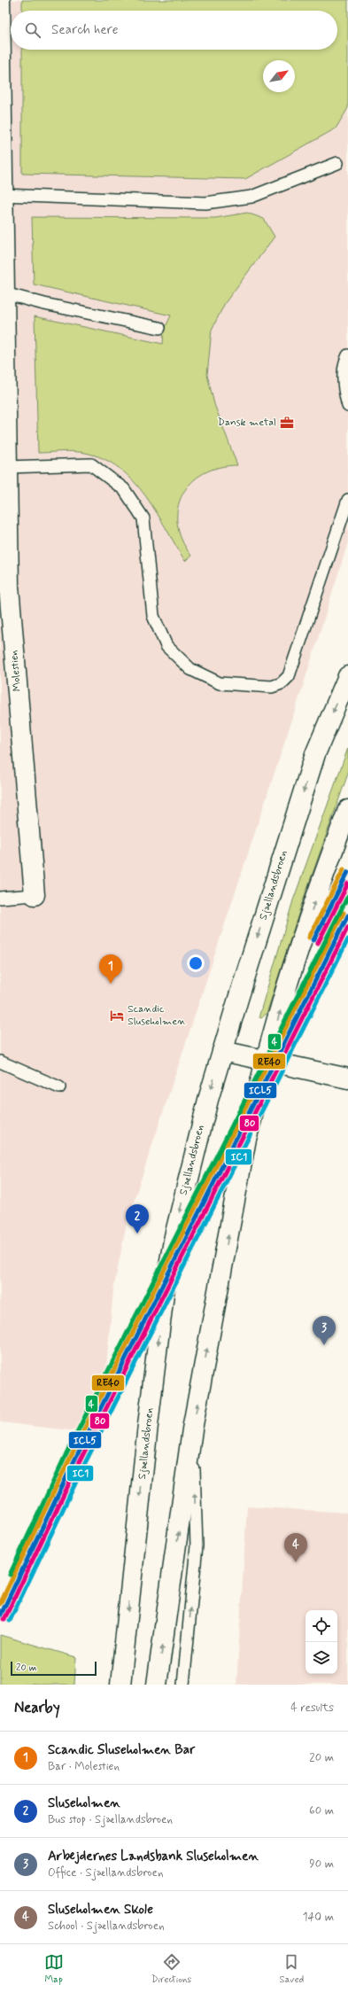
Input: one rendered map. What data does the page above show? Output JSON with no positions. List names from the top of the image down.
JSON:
{
  "streets": {
    "street": ["Molestien", "Sjællandsbroen"]
  },
  "places": {
    "office": ["Dansk metal"],
    "hotel": ["Scandic Sluseholmen"]
  },
  "lines": [
    "transit line RE40",
    "transit line ICL5",
    "transit line 80",
    "rail line 4",
    "transit line IC1"
  ],
  "scale_bar": "20 m",
  "north": "top right",
  "page": {
    "search": "Search here",
    "pins": [
      "1",
      "2",
      "3",
      "4"
    ],
    "scale": "20 m",
    "heading": ["Nearby", "4 results"],
    "list": [
      {
        "mark": "1",
        "name": "Scandic Sluseholmen Bar",
        "note": "Bar · Molestien",
        "value": "20 m"
      },
      {
        "mark": "2",
        "name": "Sluseholmen",
        "note": "Bus stop · Sjællandsbroen",
        "value": "60 m"
      },
      {
        "mark": "3",
        "name": "Arbejdernes Landsbank Sluseholmen",
        "note": "Office · Sjællandsbroen",
        "value": "90 m"
      },
      {
        "mark": "4",
        "name": "Sluseholmen Skole",
        "note": "School · Sjællandsbroen",
        "value": "140 m"
      }
    ],
    "nav": ["Map", "Directions", "Saved"]
  }
}
